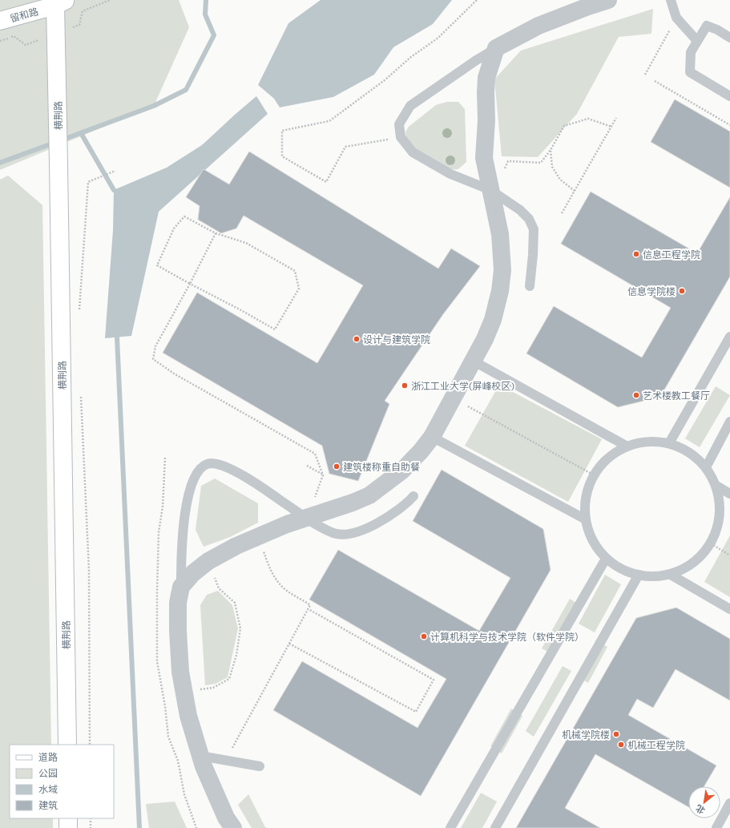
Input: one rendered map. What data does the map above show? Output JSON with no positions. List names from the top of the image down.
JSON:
{
  "streets": {
    "street": ["留和路", "横荆路"]
  },
  "crossings": [
    ["留和路", "横荆路"]
  ],
  "places": [
    "信息工程学院",
    "信息学院楼",
    "设计与建筑学院",
    "浙江工业大学(屏峰校区)",
    "艺术楼教工餐厅",
    "建筑楼称重自助餐",
    "计算机科学与技术学院（软件学院）",
    "机械学院楼",
    "机械工程学院"
  ],
  "legend": [
    "道路",
    "公园",
    "水域",
    "建筑"
  ],
  "north": "bottom left"
}
